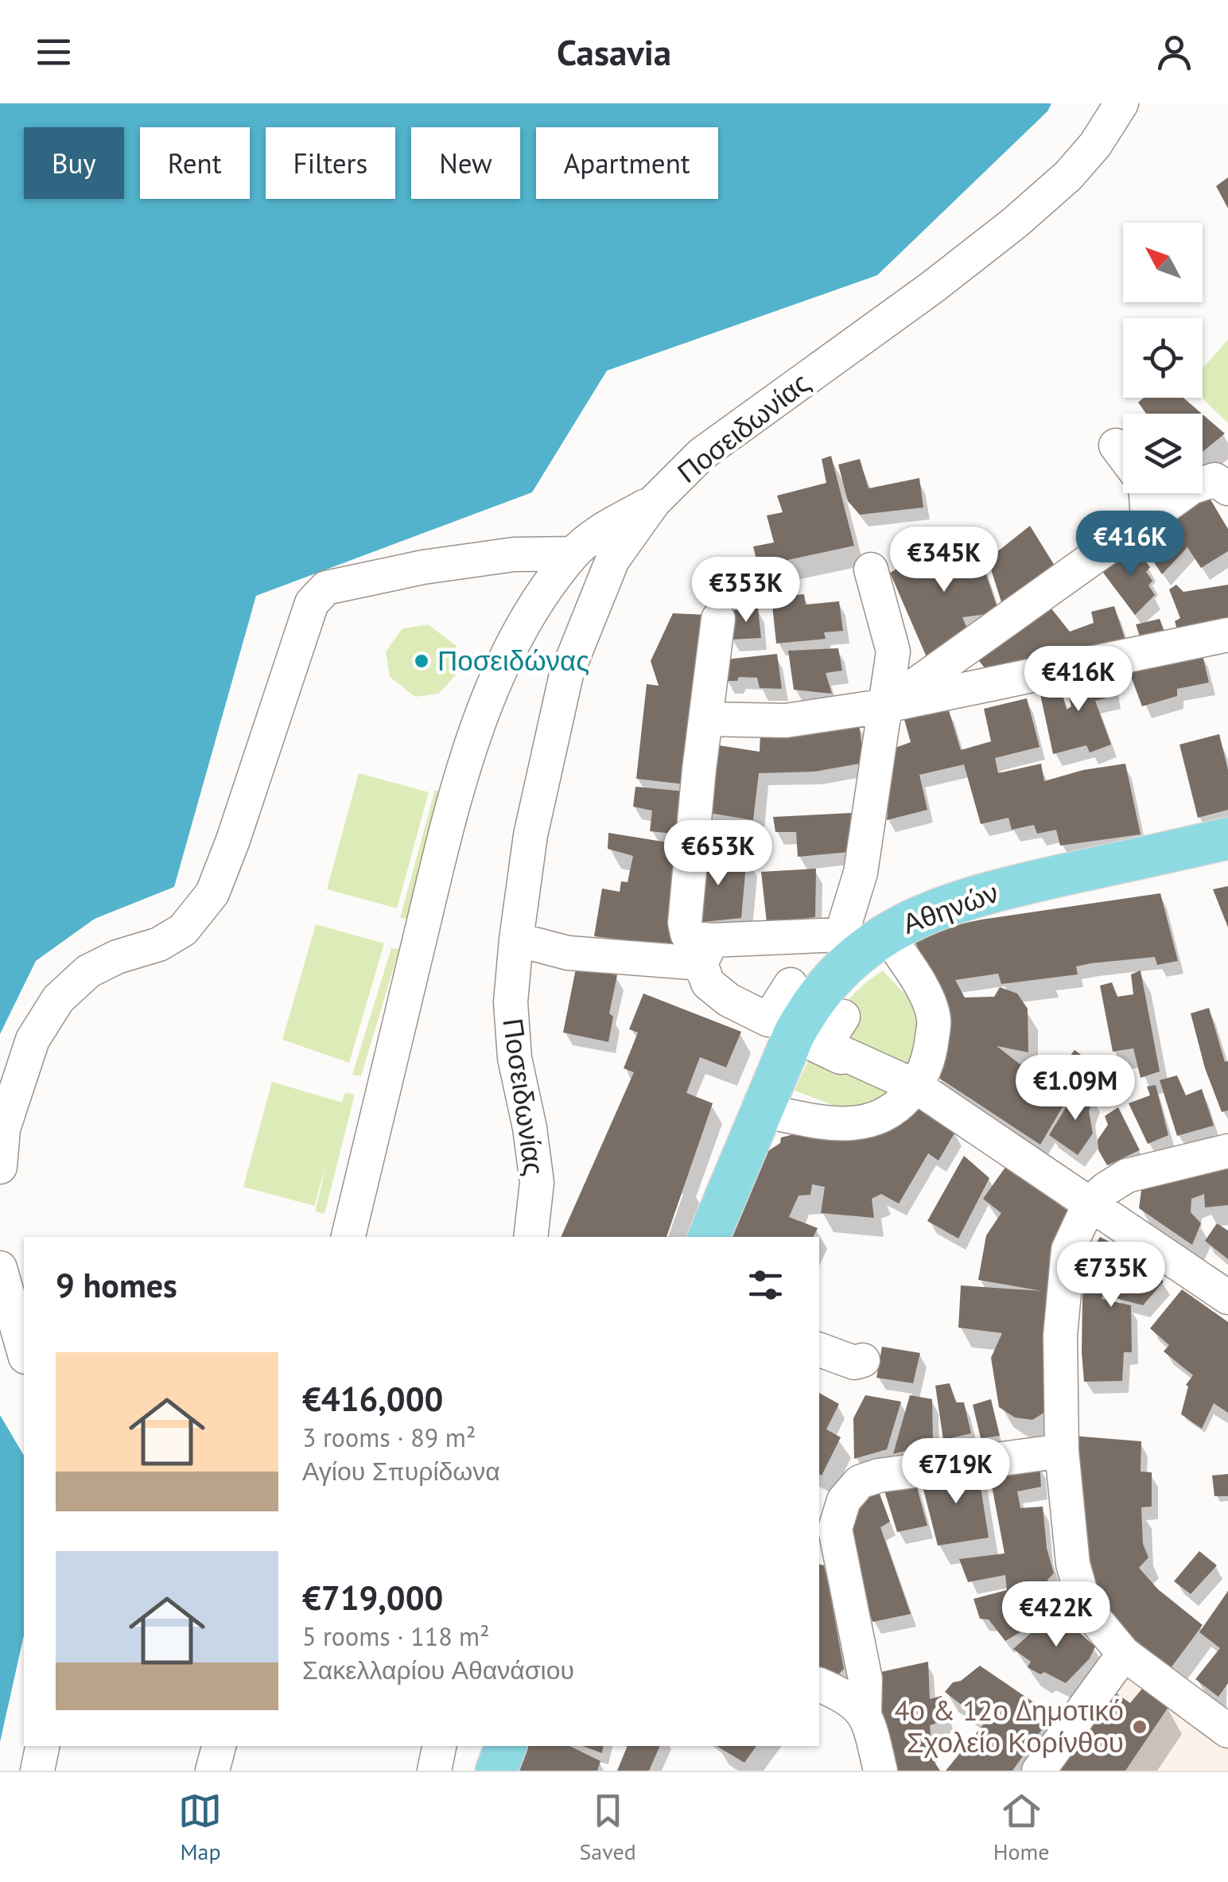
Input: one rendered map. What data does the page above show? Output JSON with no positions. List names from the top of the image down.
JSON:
{
  "streets": {
    "main road": ["Αθηνών"],
    "street": ["Ποσειδωνίας"]
  },
  "places": ["Ποσειδώνας", "4ο & 12ο Δημοτικό Σχολείο Κορίνθου"],
  "north": "top left",
  "page": {
    "header": "Casavia",
    "chip": [
      "Buy",
      "Rent",
      "Filters",
      "New",
      "Apartment"
    ],
    "price": [
      "€416K",
      "€345K",
      "€353K",
      "€416K",
      "€653K",
      "€1.09M",
      "€735K",
      "€719K",
      "€422K"
    ],
    "heading": "9 homes",
    "list": [
      {
        "name": "€416,000",
        "note": "3 rooms · 89 m² · Αγίου Σπυρίδωνα"
      },
      {
        "name": "€719,000",
        "note": "5 rooms · 118 m² · Σακελλαρίου Αθανάσιου"
      }
    ],
    "tabs": ["Map", "Saved", "Home"]
  }
}
